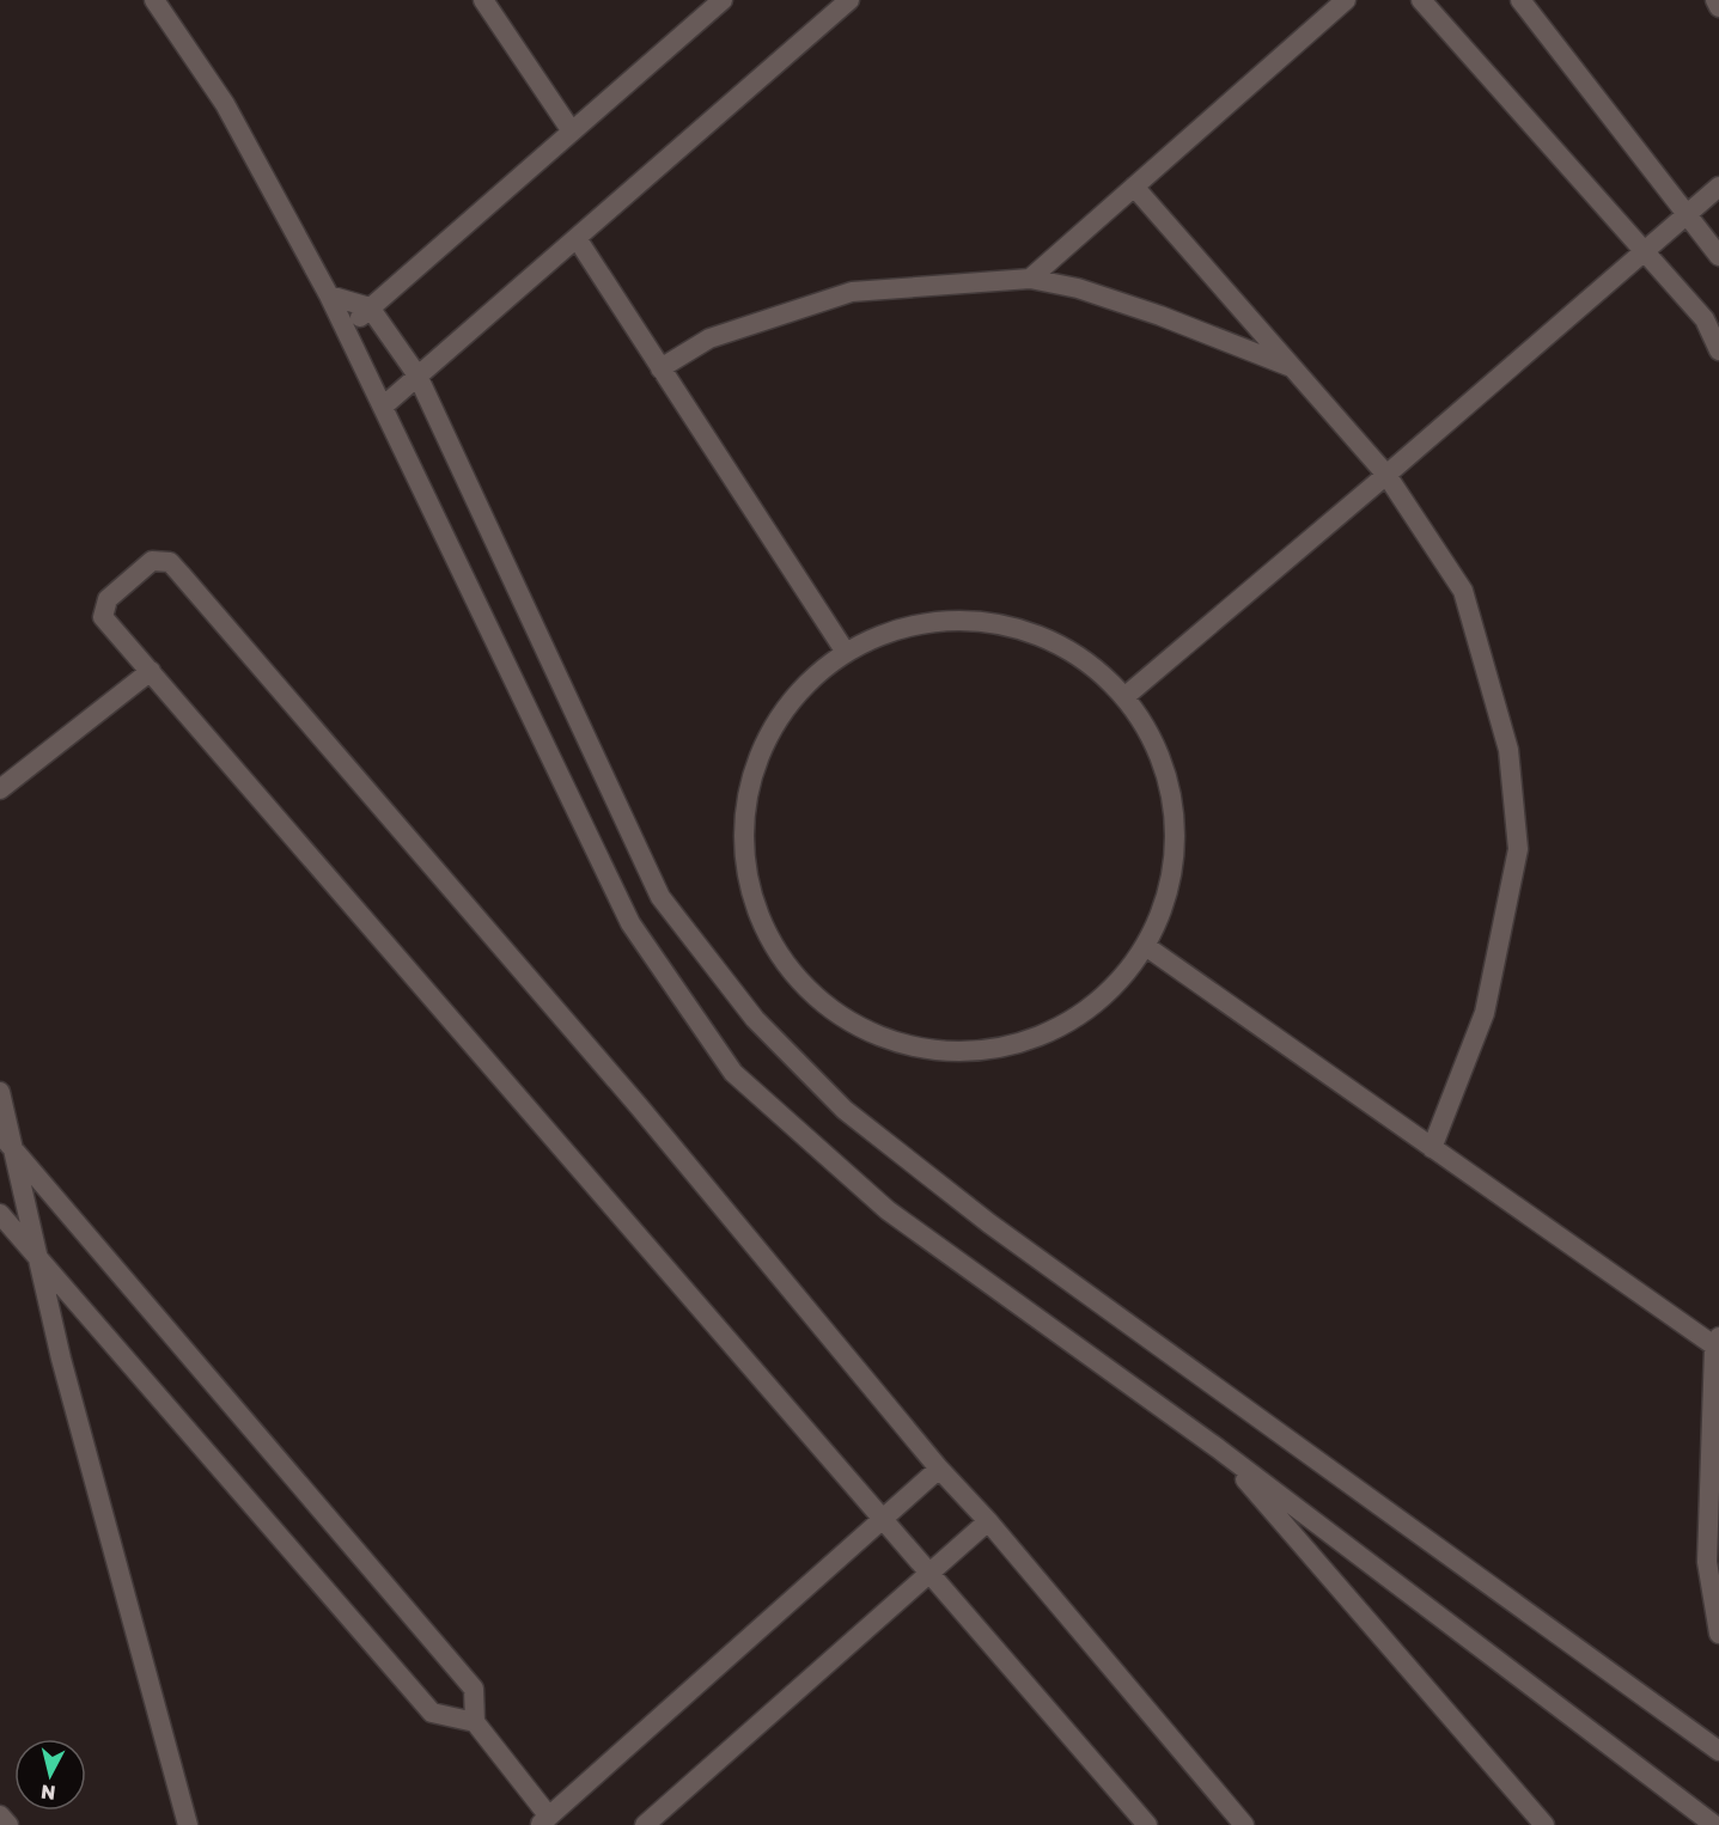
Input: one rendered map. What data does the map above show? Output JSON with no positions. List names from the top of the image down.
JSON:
{
  "north": "bottom"
}
